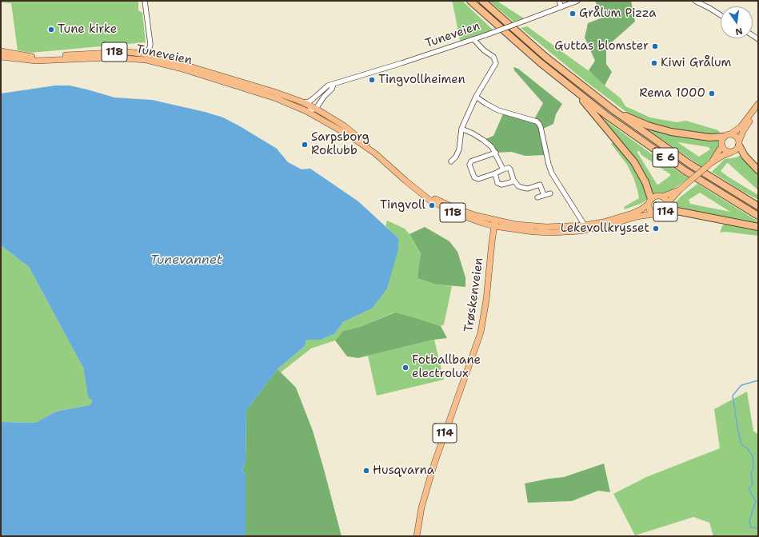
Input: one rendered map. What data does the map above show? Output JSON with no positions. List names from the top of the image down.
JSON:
{
  "streets": {
    "highway": ["E 6"],
    "main road": [
      "Tuneveien",
      "118",
      "114",
      "Trøskenveien"
    ]
  },
  "crossings": [
    ["Tuneveien", "118"],
    ["118", "114"],
    ["118", "Trøskenveien"],
    ["E 6", "114"],
    ["114", "Trøskenveien"]
  ],
  "water": ["Tunevannet"],
  "places": [
    "Grålum Pizza",
    "Tune kirke",
    "Guttas blomster",
    "Kiwi Grålum",
    "Tingvollheimen",
    "Rema 1000",
    "Sarpsborg Roklubb",
    "Tingvoll",
    "Lekevollkrysset",
    "Fotballbane electrolux",
    "Husqvarna"
  ],
  "north": "bottom"
}
